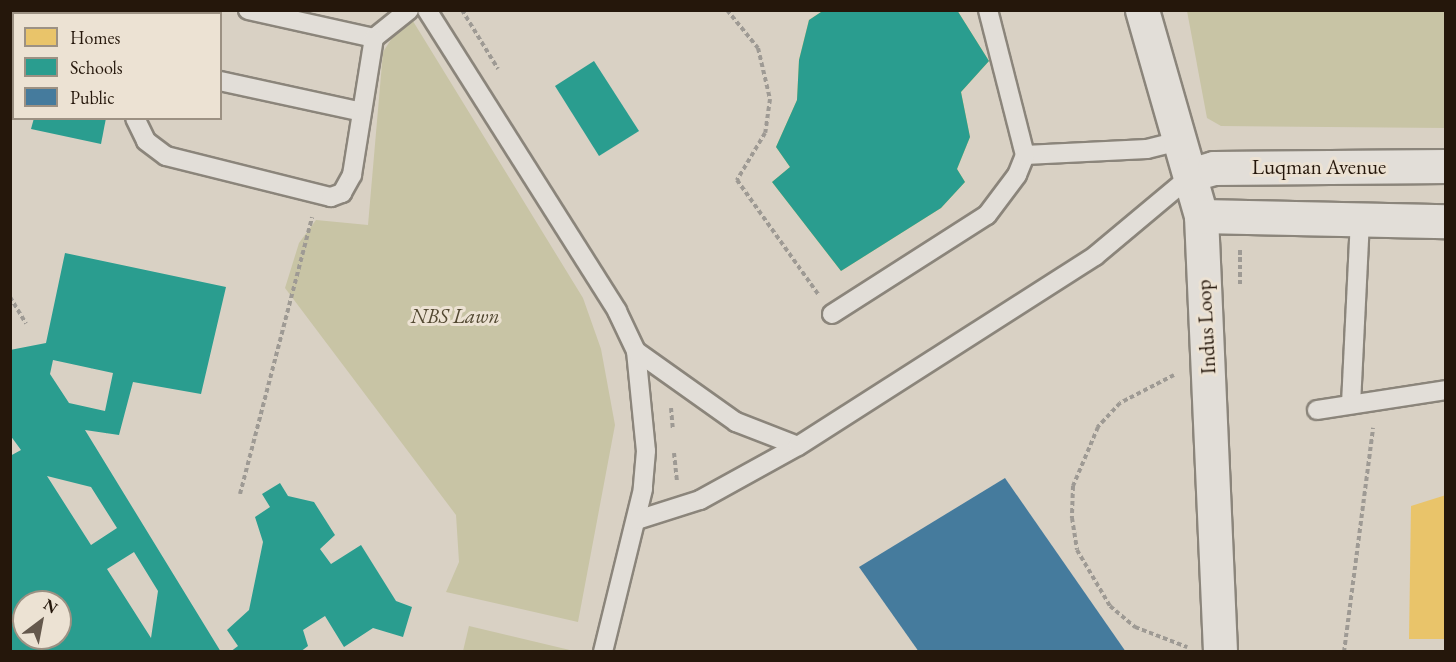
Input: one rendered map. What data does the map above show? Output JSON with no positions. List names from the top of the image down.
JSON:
{
  "streets": {
    "street": ["Luqman Avenue", "Indus Loop"]
  },
  "crossings": [
    ["Luqman Avenue", "Indus Loop"]
  ],
  "parks": ["NBS Lawn"],
  "legend": ["Homes", "Schools", "Public"],
  "north": "top right"
}
